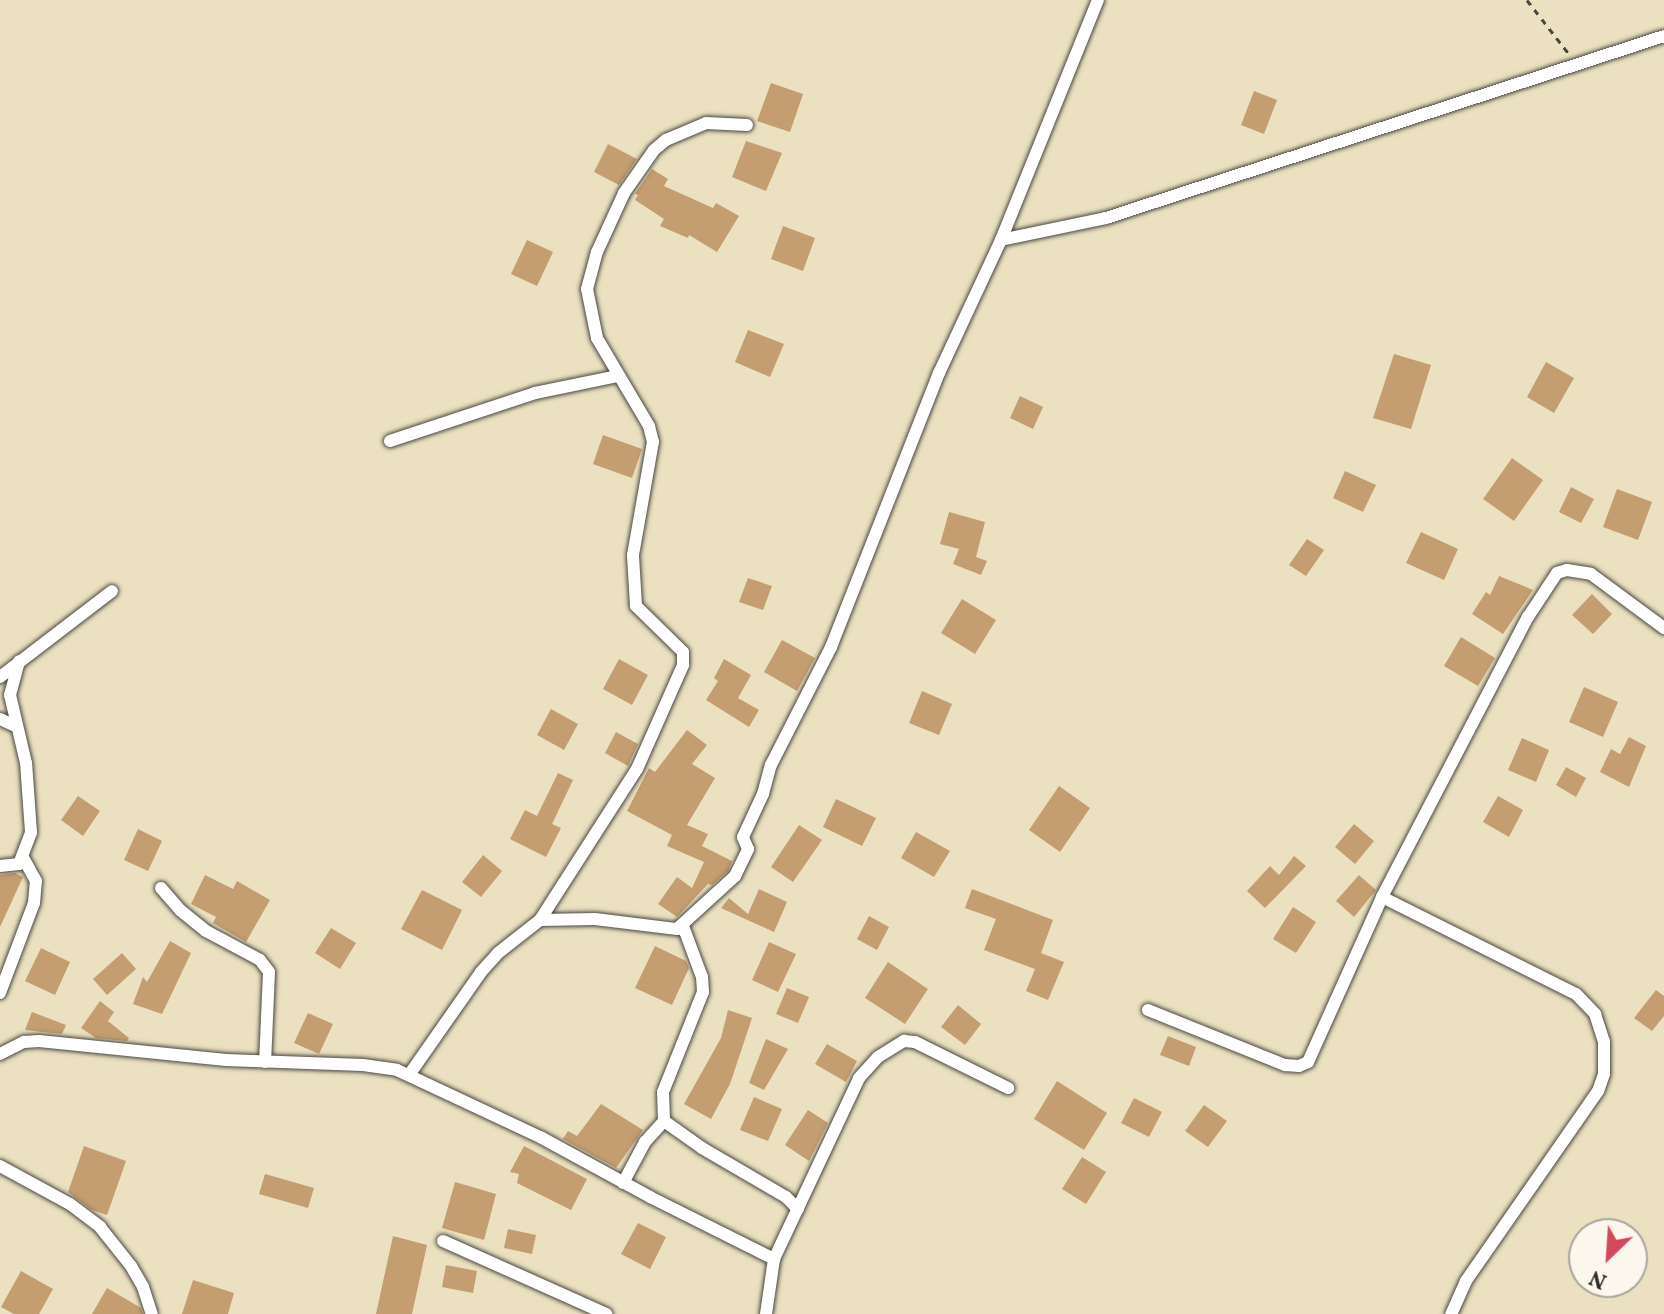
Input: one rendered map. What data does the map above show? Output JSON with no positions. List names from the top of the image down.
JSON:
{
  "north": "bottom left"
}
